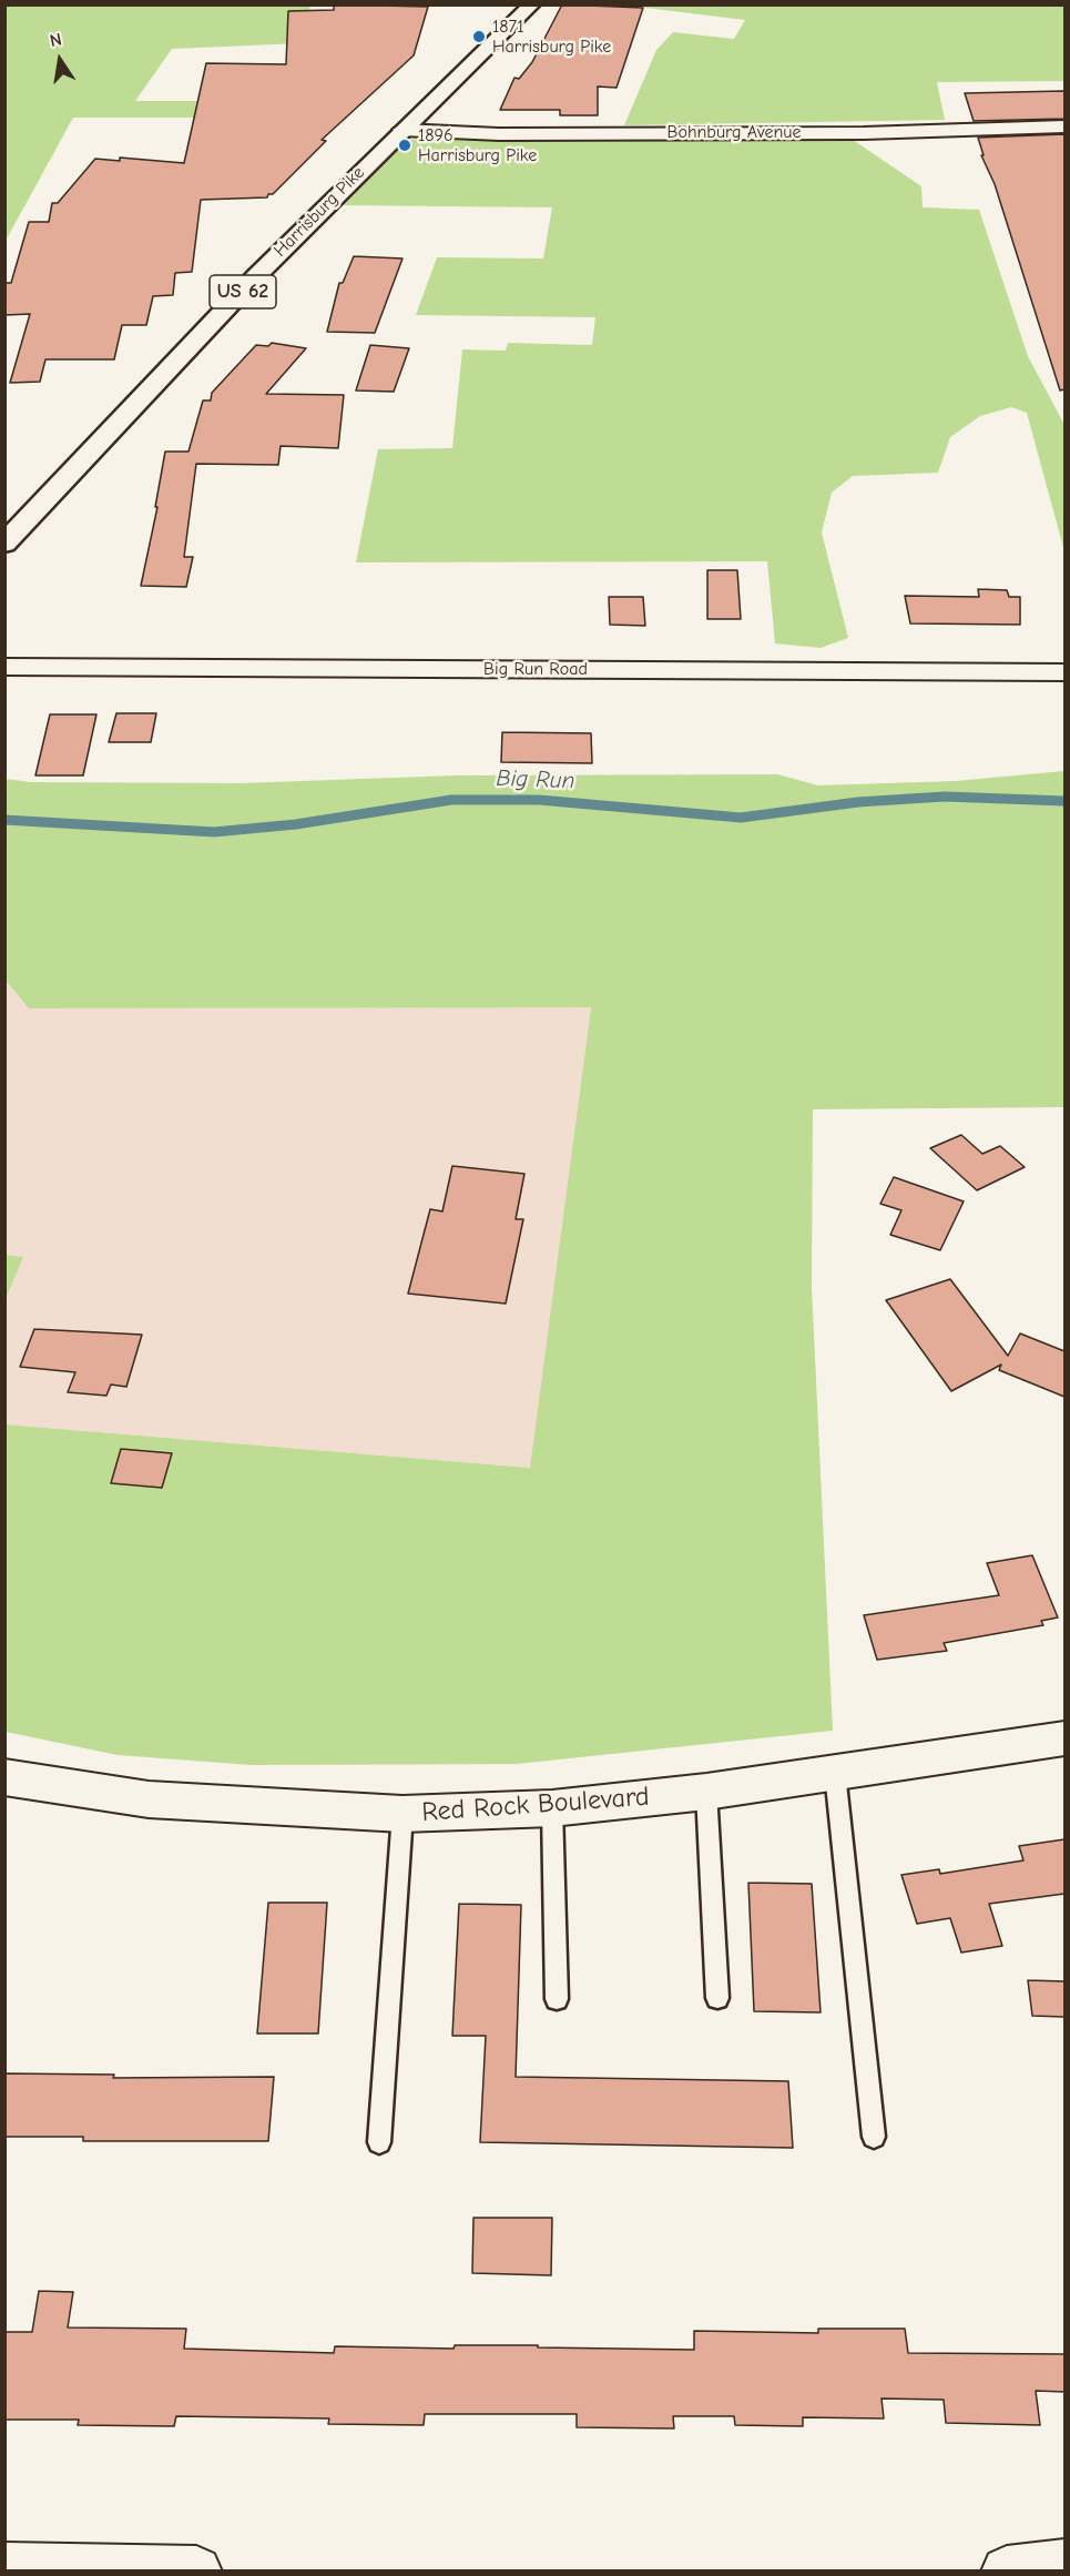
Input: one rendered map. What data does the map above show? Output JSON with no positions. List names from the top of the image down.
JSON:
{
  "streets": {
    "main road": ["Harrisburg Pike", "US 62"],
    "street": ["Bohnburg Avenue", "Big Run Road", "Red Rock Boulevard"]
  },
  "crossings": [
    ["Bohnburg Avenue", "Harrisburg Pike"]
  ],
  "water": ["Big Run"],
  "places": ["1871 Harrisburg Pike", "1896 Harrisburg Pike"],
  "north": "top"
}
